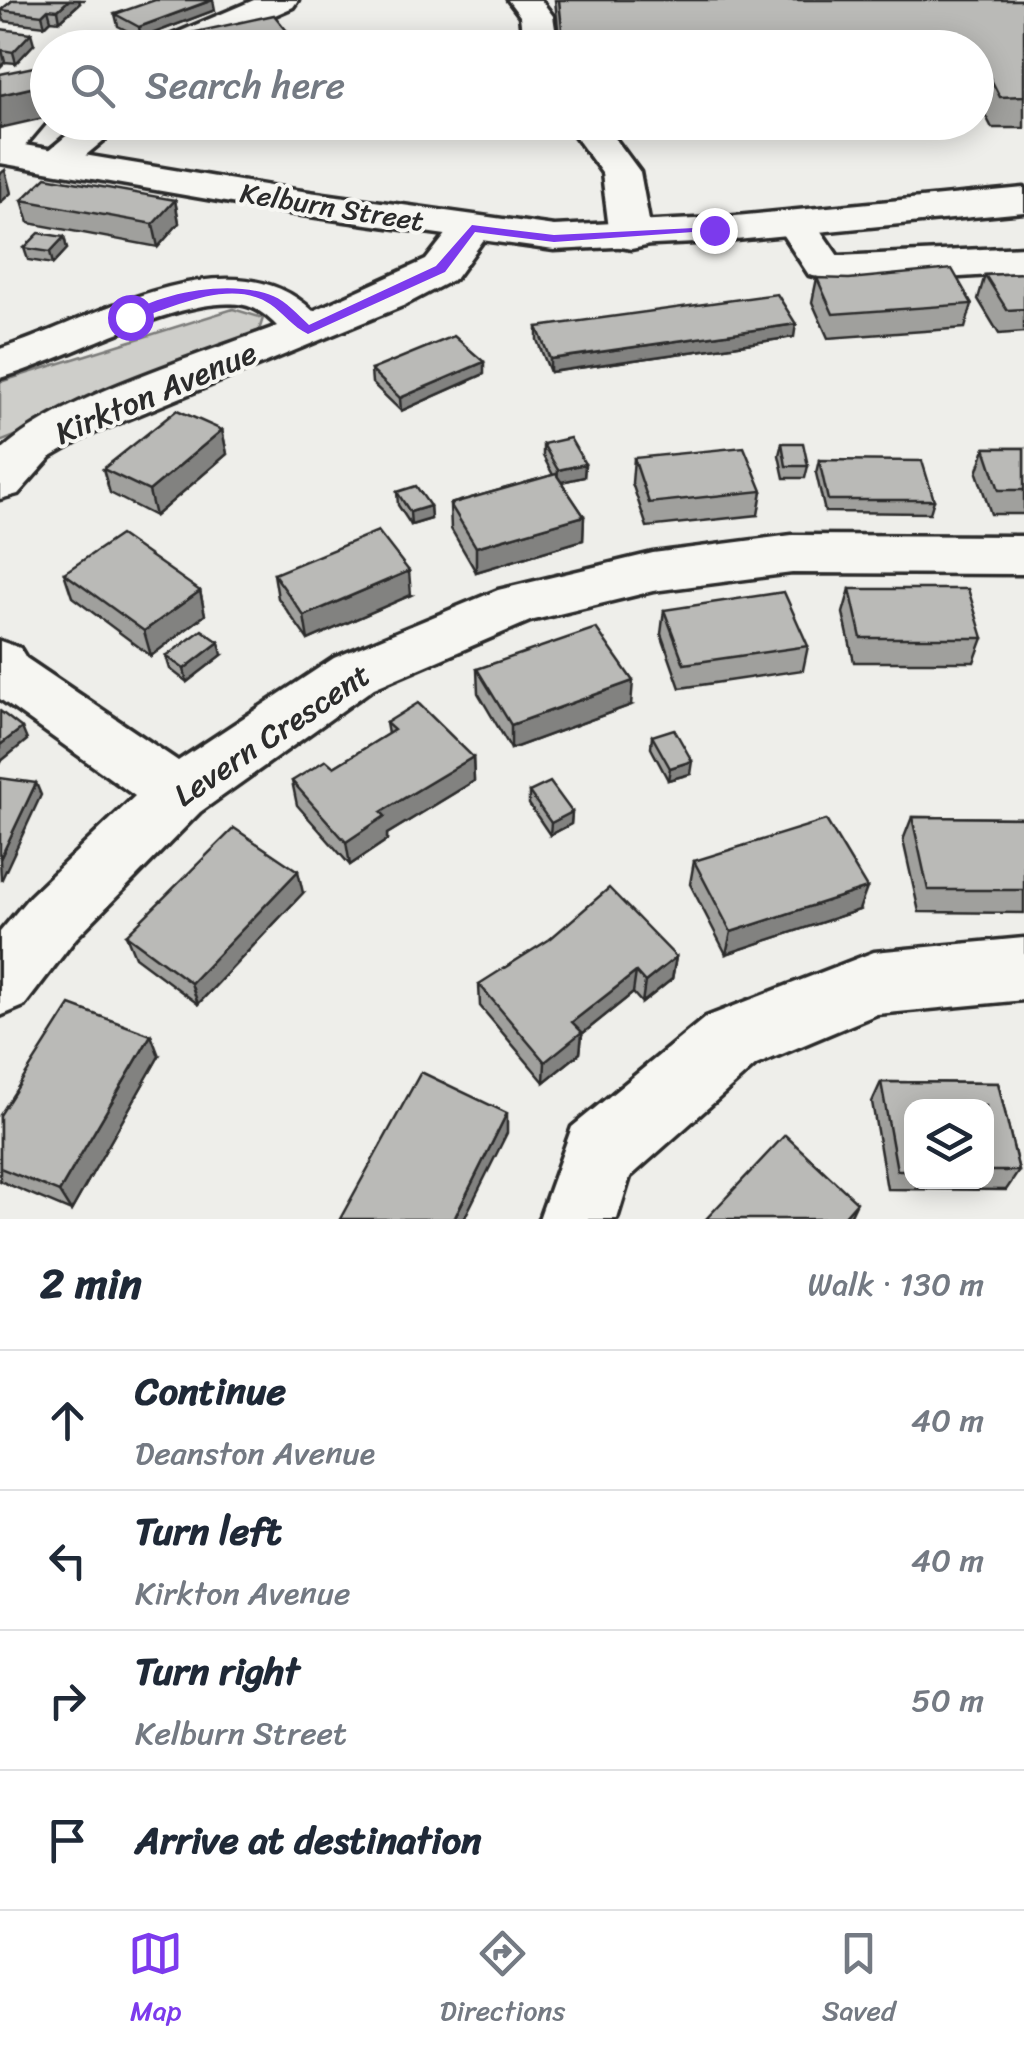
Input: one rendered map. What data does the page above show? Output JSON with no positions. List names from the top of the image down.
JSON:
{
  "streets": {
    "street": ["Kelburn Street", "Kirkton Avenue", "Levern Crescent"]
  },
  "crossings": [
    ["Kelburn Street", "Kirkton Avenue"]
  ],
  "page": {
    "search": "Search here",
    "heading": ["2 min", "Walk · 130 m"],
    "list": [
      ["Continue", "Deanston Avenue", "40 m"],
      ["Turn left", "Kirkton Avenue", "40 m"],
      ["Turn right", "Kelburn Street", "50 m"],
      "Arrive at destination"
    ],
    "nav": ["Map", "Directions", "Saved"]
  }
}
